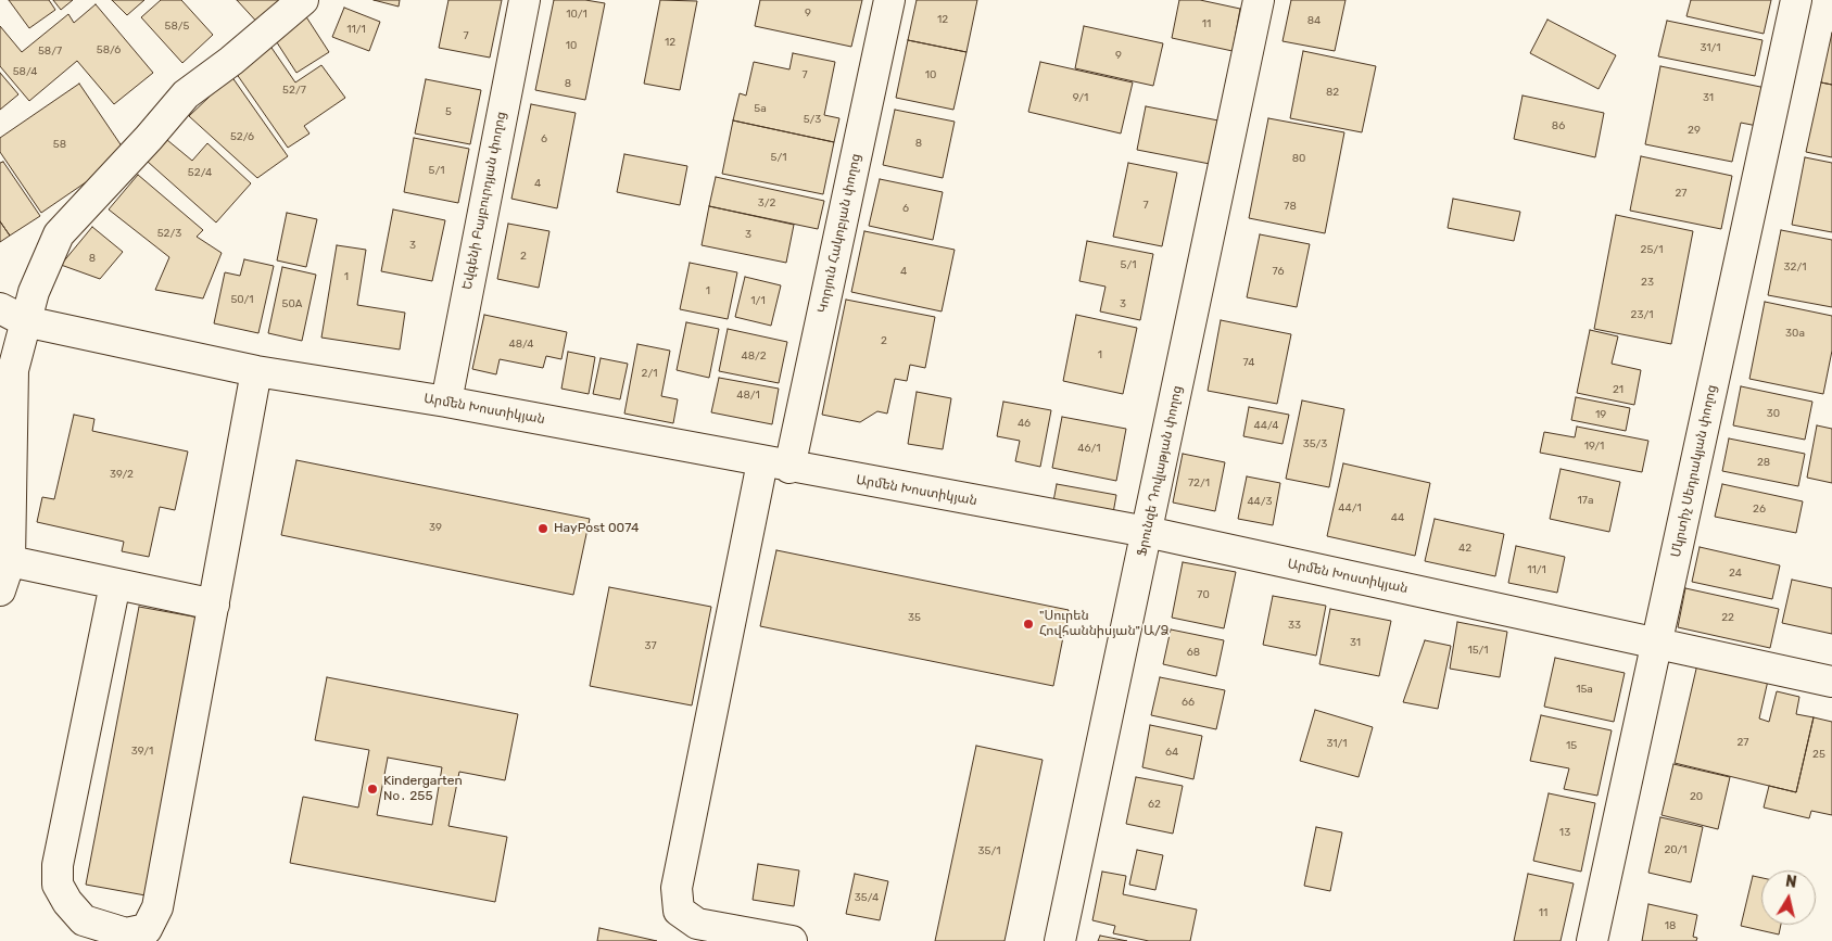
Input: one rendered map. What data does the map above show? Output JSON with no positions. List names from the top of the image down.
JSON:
{
  "streets": {
    "street": [
      "Եվգենի Բայբուրդյան փողոց",
      "Կորյուն Հակոբյան փողոց",
      "Արմեն Խոստիկյան",
      "Ֆրունզե Դովլաթյան փողոց",
      "Մկրտիչ Սեդրակյան փողոց"
    ]
  },
  "crossings": [
    ["Եվգենի Բայբուրդյան փողոց", "Արմեն Խոստիկյան"],
    ["Կորյուն Հակոբյան փողոց", "Արմեն Խոստիկյան"],
    ["Արմեն Խոստիկյան", "Ֆրունզե Դովլաթյան փողոց"],
    ["Արմեն Խոստիկյան", "Մկրտիչ Սեդրակյան փողոց"]
  ],
  "places": ["HayPost 0074", "\"Սուրեն Հովհաննիսյան\" Ա/Ձ", "Kindergarten Nօ․ 255"],
  "house_numbers": [
    "9",
    "10/1",
    "12",
    "84",
    "11",
    "58/5",
    "11/1",
    "7",
    "12",
    "10",
    "31/1",
    "58/6",
    "58/7",
    "9",
    "58/4",
    "7",
    "10",
    "8",
    "52/7",
    "82",
    "9/1",
    "31",
    "5a",
    "5",
    "5/3",
    "86",
    "29",
    "52/6",
    "6",
    "8",
    "58",
    "5/1",
    "80",
    "5/1",
    "52/4",
    "4",
    "27",
    "3/2",
    "7",
    "78",
    "6",
    "52/3",
    "3",
    "3",
    "25/1",
    "2",
    "8",
    "5/1",
    "32/1",
    "4",
    "76",
    "1",
    "23",
    "1",
    "50/1",
    "1/1",
    "50A",
    "3",
    "23/1",
    "30a",
    "2",
    "48/4",
    "1",
    "48/2",
    "74",
    "2/1",
    "21",
    "48/1",
    "30",
    "19",
    "46",
    "44/4",
    "35/3",
    "19/1",
    "46/1",
    "28",
    "39/2",
    "72/1",
    "17a",
    "44/3",
    "44/1",
    "26",
    "44",
    "39",
    "42",
    "11/1",
    "24",
    "70",
    "35",
    "22",
    "33",
    "31",
    "37",
    "15/1",
    "68",
    "15a",
    "66",
    "27",
    "31/1",
    "15",
    "39/1",
    "64",
    "25",
    "20",
    "62",
    "13",
    "20/1",
    "35/1",
    "35/4",
    "11",
    "18"
  ],
  "north": "top"
}
